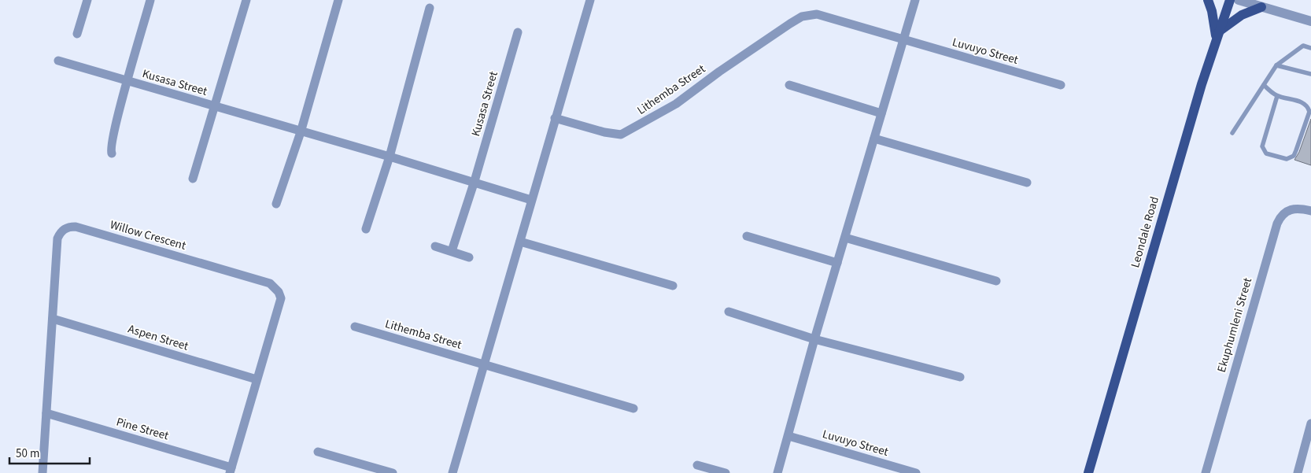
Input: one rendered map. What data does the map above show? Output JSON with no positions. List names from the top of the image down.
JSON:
{
  "streets": {
    "main road": ["Leondale Road"],
    "street": [
      "Luvuyo Street",
      "Kusasa Street",
      "Lithemba Street",
      "Willow Crescent",
      "Ekuphumleni Street",
      "Aspen Street",
      "Pine Street"
    ]
  },
  "crossings": [
    ["Luvuyo Street", "Lithemba Street"],
    ["Willow Crescent", "Aspen Street"],
    ["Willow Crescent", "Pine Street"]
  ],
  "scale_bar": "50 m"
}
